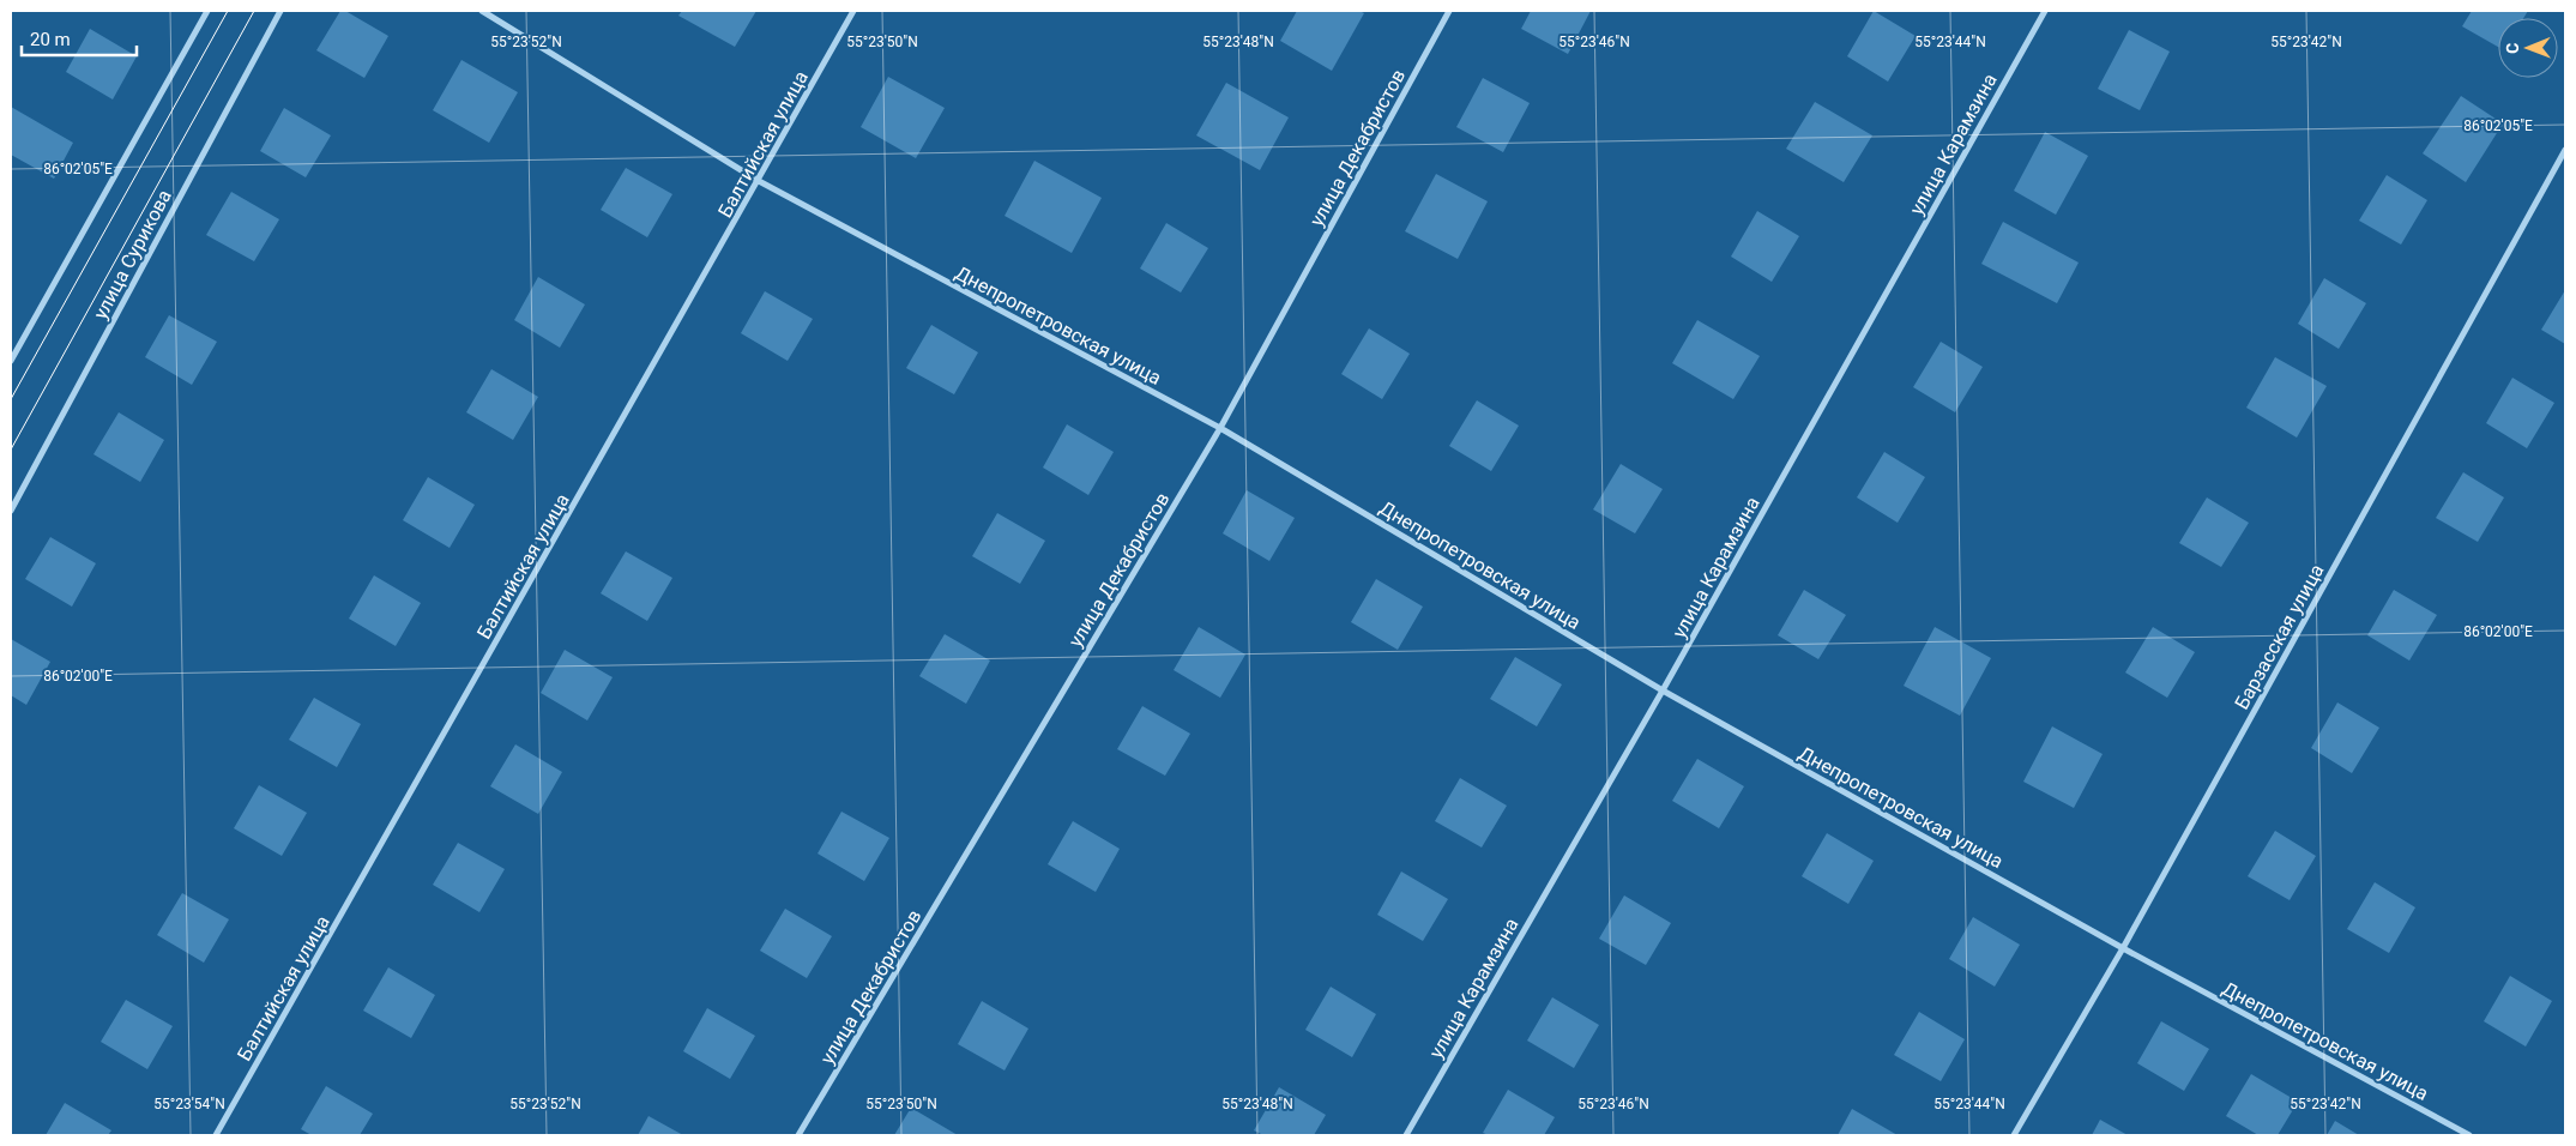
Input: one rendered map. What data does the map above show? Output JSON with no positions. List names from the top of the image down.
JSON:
{
  "streets": {
    "street": [
      "Балтийская улица",
      "улица Карамзина",
      "улица Декабристов",
      "улица Сурикова",
      "Днепропетровская улица",
      "Барзасская улица"
    ]
  },
  "crossings": [
    ["Балтийская улица", "Днепропетровская улица"],
    ["улица Карамзина", "Днепропетровская улица"],
    ["улица Декабристов", "Днепропетровская улица"],
    ["Днепропетровская улица", "Барзасская улица"]
  ],
  "scale_bar": "20 m",
  "north": "left",
  "coordinates": [
    "55°23'52\"N",
    "55°23'50\"N",
    "55°23'48\"N",
    "55°23'46\"N",
    "55°23'44\"N",
    "55°23'42\"N",
    "86°02'05\"E",
    "86°02'00\"E",
    "55°23'54\"N"
  ]
}
